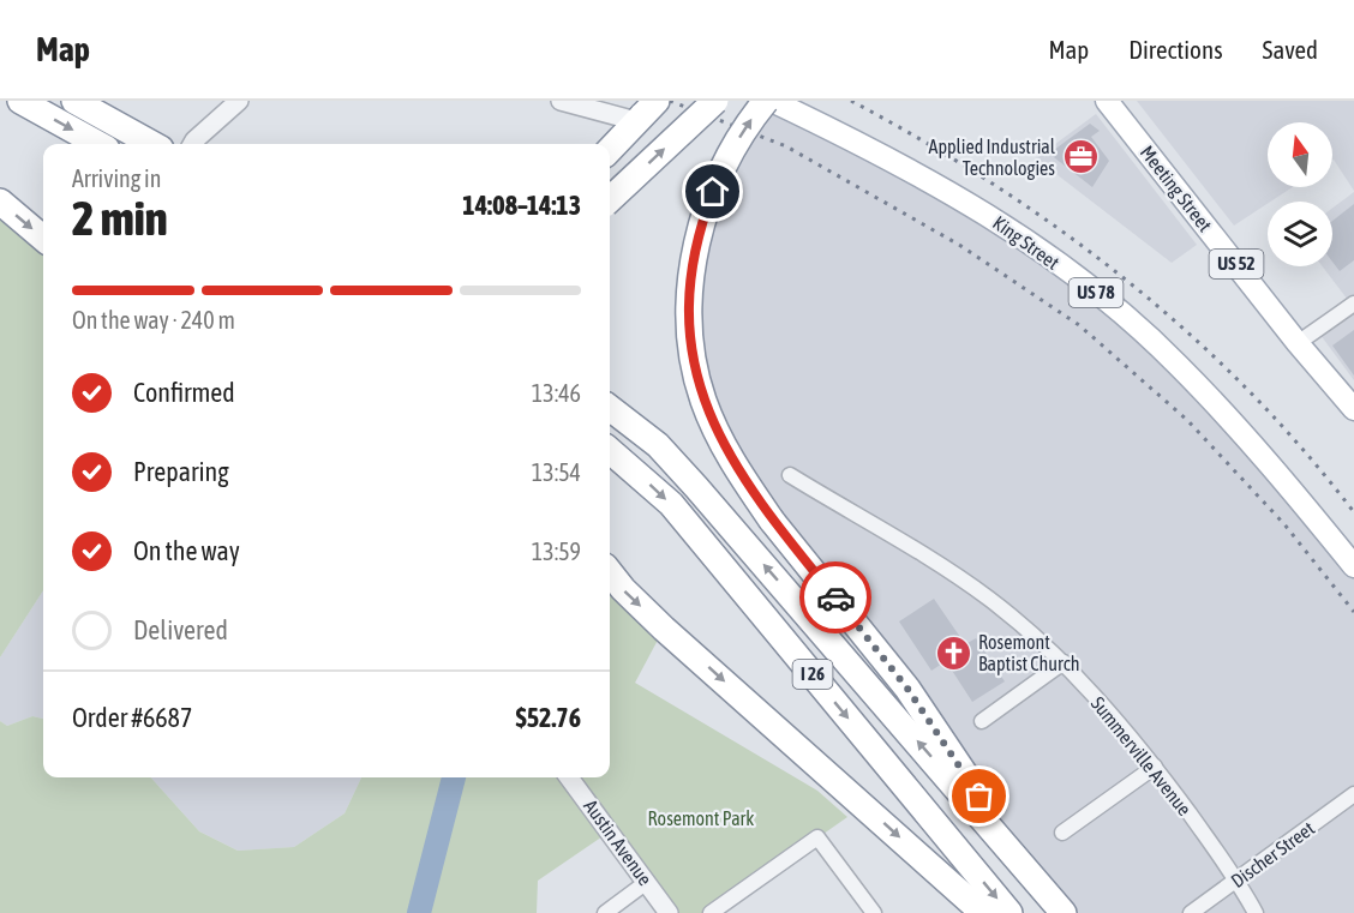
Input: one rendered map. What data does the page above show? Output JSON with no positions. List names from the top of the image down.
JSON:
{
  "streets": {
    "highway": ["I 26"],
    "main road": [
      "Meeting Street",
      "King Street",
      "US 52",
      "US 78"
    ],
    "street": ["Summerville Avenue", "Austin Avenue", "Discher Street"]
  },
  "crossings": [
    ["Summerville Avenue", "Discher Street"]
  ],
  "parks": ["Rosemont Park"],
  "places": {
    "office": ["Applied Industrial Technologies"],
    "church": ["Rosemont Baptist Church"]
  },
  "north": "top",
  "page": {
    "header": "Map",
    "nav": ["Map", "Directions", "Saved"],
    "heading": ["2 min", "Arriving in", "14:08–14:13"],
    "panel": ["Order #6687", "$52.76"],
    "bar": "On the way · 240 m",
    "list": [
      ["Confirmed", "13:46"],
      ["Preparing", "13:54"],
      ["On the way", "13:59"],
      "Delivered"
    ]
  }
}
